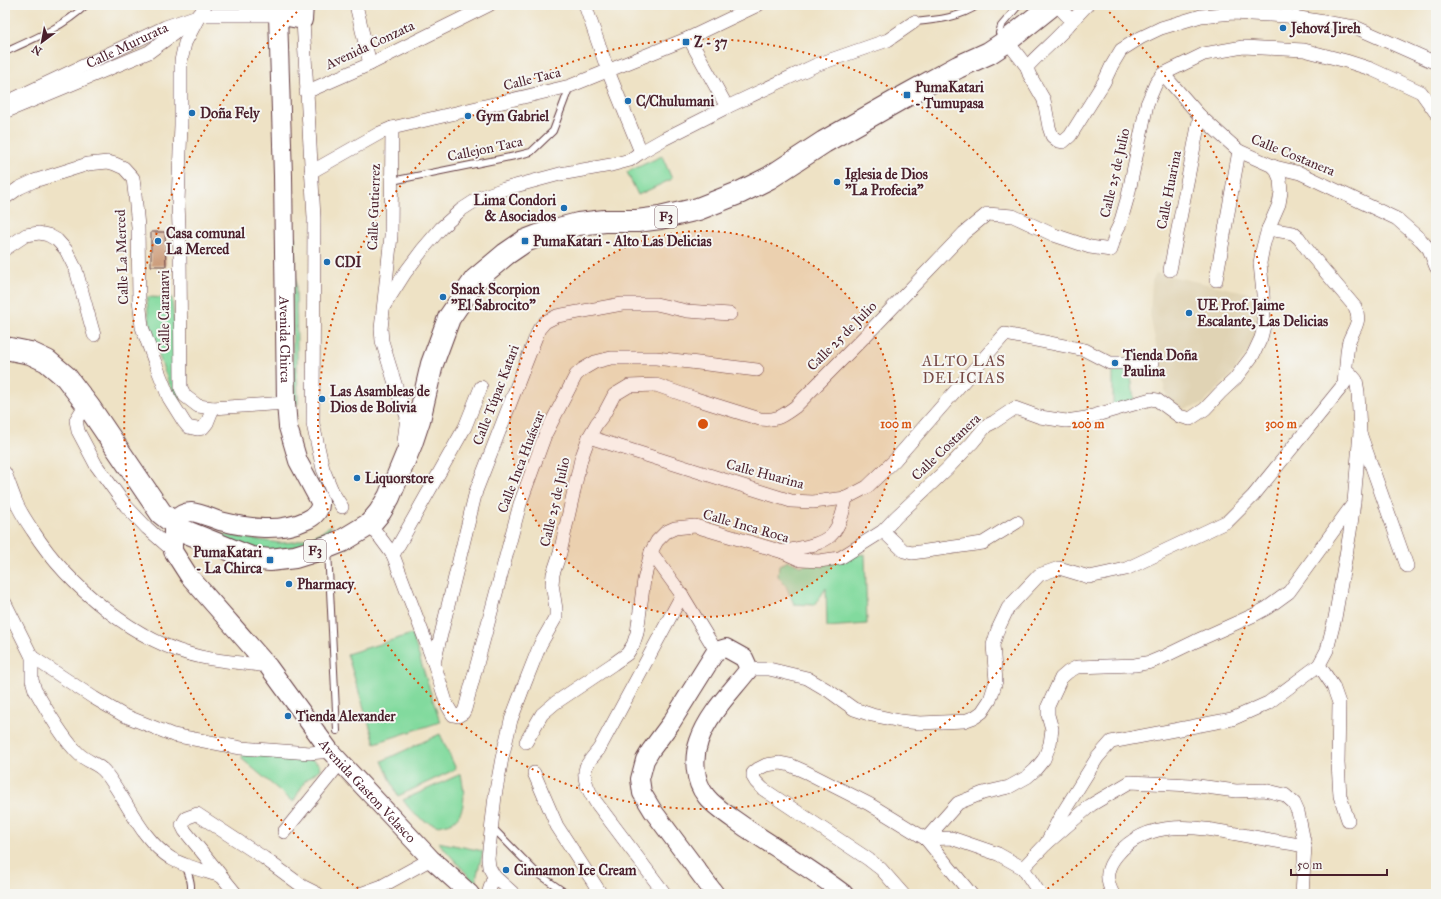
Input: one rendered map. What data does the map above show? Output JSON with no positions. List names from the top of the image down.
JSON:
{
  "streets": {
    "highway": ["F3"],
    "street": [
      "Avenida Conzata",
      "Calle Mururata",
      "Calle Taca",
      "Calle Costanera",
      "Calle 25 de Julio",
      "Calle Huarina",
      "Calle Gutierrez",
      "Calle La Merced",
      "Calle Caranavi",
      "Avenida Chirca",
      "Calle Túpac Katari",
      "Calle Inca Huáscar",
      "Calle Inca Roca",
      "Avenida Gaston Velasco"
    ],
    "lane": ["Callejon Taca"]
  },
  "crossings": [
    ["Avenida Conzata", "Avenida Chirca"],
    ["Calle Mururata", "Calle Caranavi"],
    ["Calle Mururata", "Avenida Chirca"],
    ["Calle Taca", "Callejon Taca"],
    ["Calle Taca", "Calle Gutierrez"],
    ["Calle Taca", "Avenida Chirca"],
    ["Callejon Taca", "Calle Gutierrez"],
    ["Calle Costanera", "Calle 25 de Julio"],
    ["Calle Costanera", "Calle Huarina"],
    ["Calle Costanera", "Calle Inca Roca"],
    ["Calle 25 de Julio", "Calle Huarina"],
    ["Calle Gutierrez", "F3"],
    ["F3", "Avenida Chirca"],
    ["Calle La Merced", "Calle Caranavi"],
    ["Calle Caranavi", "Avenida Chirca"],
    ["Calle Túpac Katari", "Calle Inca Huáscar"]
  ],
  "districts": ["ALTO LAS DELICIAS"],
  "places": {
    "other": [
      "Jehová Jireh",
      "C/Chulumani",
      "Doña Fely",
      "Gym Gabriel",
      "Iglesia de Dios \"La Profecia\"",
      "Lima Condori & Asociados",
      "Casa comunal La Merced",
      "CDI",
      "Snack Scorpion \"El Sabrocito\"",
      "UE Prof. Jaime Escalante, Las Delicias",
      "Tienda Doña Paulina",
      "Las Asambleas de Dios de Bolivia",
      "Liquorstore",
      "Pharmacy",
      "Tienda Alexander",
      "Cinnamon Ice Cream"
    ],
    "transit": [
      "Z - 37",
      "PumaKatari - Tumupasa",
      "PumaKatari - Alto Las Delicias",
      "PumaKatari - La Chirca"
    ]
  },
  "scale_bar": "50 m",
  "north": "bottom left",
  "rings": ["100 m", "200 m", "300 m"]
}
